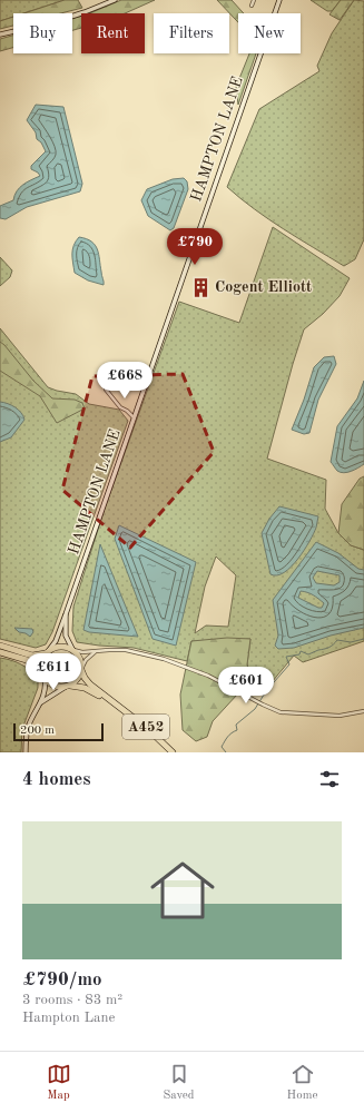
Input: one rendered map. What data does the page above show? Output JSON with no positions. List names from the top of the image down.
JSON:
{
  "streets": {
    "highway": ["A452"],
    "main road": ["HAMPTON LANE"]
  },
  "crossings": [
    ["HAMPTON LANE", "A452"]
  ],
  "places": {
    "building": ["Cogent Elliott"]
  },
  "scale_bar": "200 m",
  "page": {
    "chip": [
      "Buy",
      "Rent",
      "Filters",
      "New"
    ],
    "price": [
      "£790",
      "£668",
      "£611",
      "£601"
    ],
    "scale": "200 m",
    "heading": "4 homes",
    "list": [
      {
        "name": "£790/mo",
        "note": "3 rooms · 83 m² · Hampton Lane"
      }
    ],
    "tabs": ["Map", "Saved", "Home"]
  }
}
